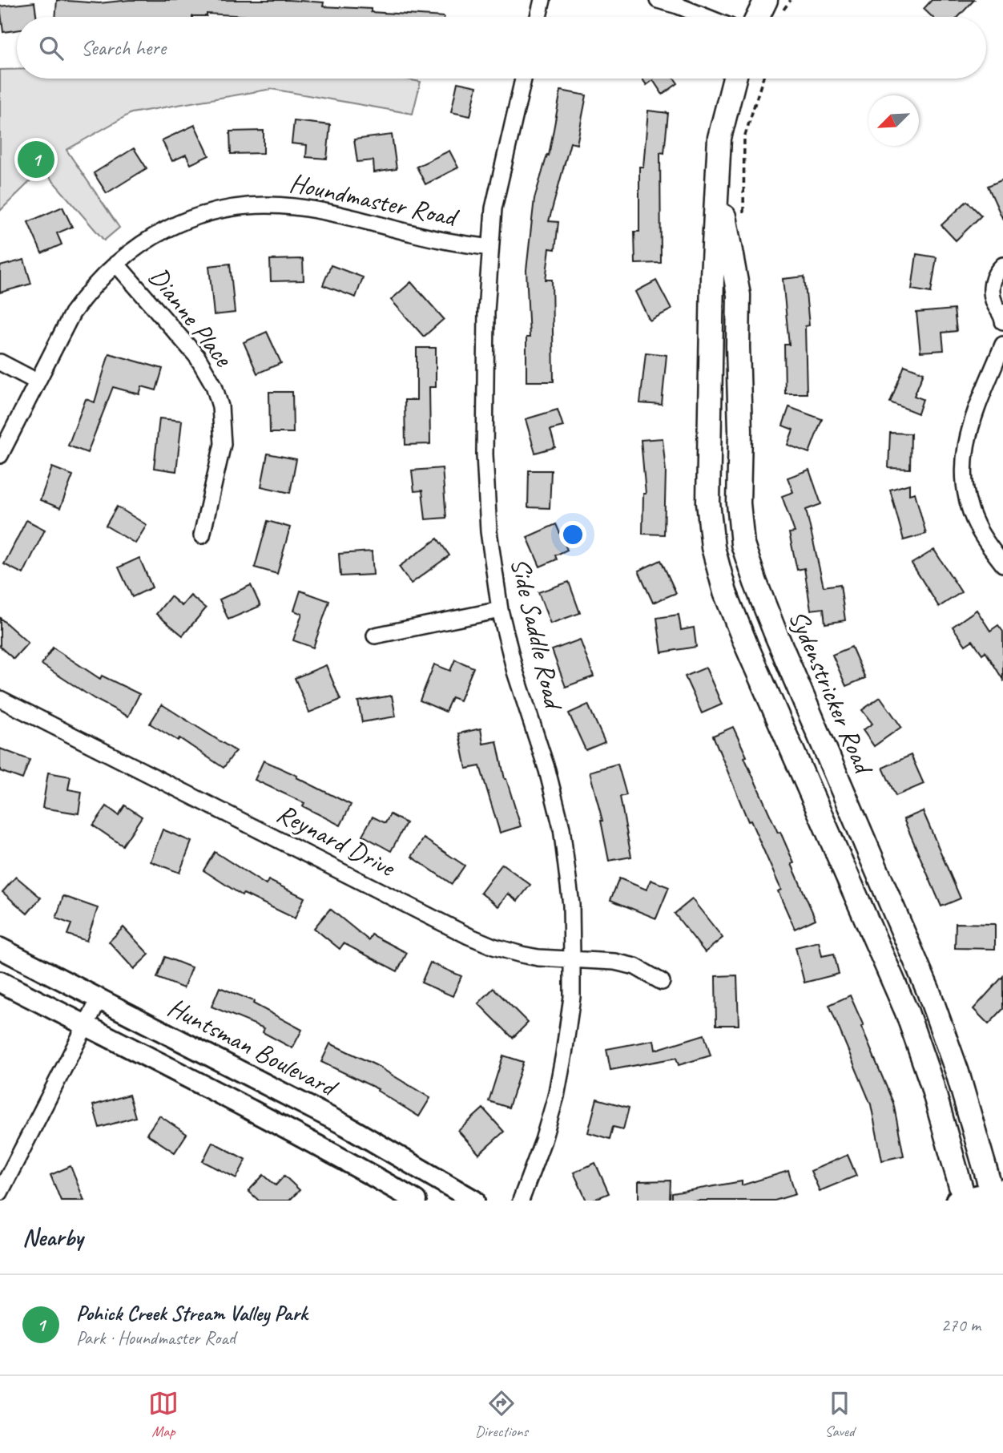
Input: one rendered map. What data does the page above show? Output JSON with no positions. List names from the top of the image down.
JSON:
{
  "streets": {
    "main road": ["Sydenstricker Road"],
    "street": [
      "Houndmaster Road",
      "Dianne Place",
      "Side Saddle Road",
      "Reynard Drive",
      "Huntsman Boulevard"
    ]
  },
  "crossings": [
    ["Houndmaster Road", "Dianne Place"],
    ["Houndmaster Road", "Side Saddle Road"],
    ["Side Saddle Road", "Reynard Drive"]
  ],
  "north": "bottom left",
  "page": {
    "search": "Search here",
    "pins": "1",
    "heading": "Nearby",
    "list": [
      {
        "mark": "1",
        "name": "Pohick Creek Stream Valley Park",
        "note": "Park · Houndmaster Road",
        "value": "270 m"
      }
    ],
    "nav": ["Map", "Directions", "Saved"]
  }
}
